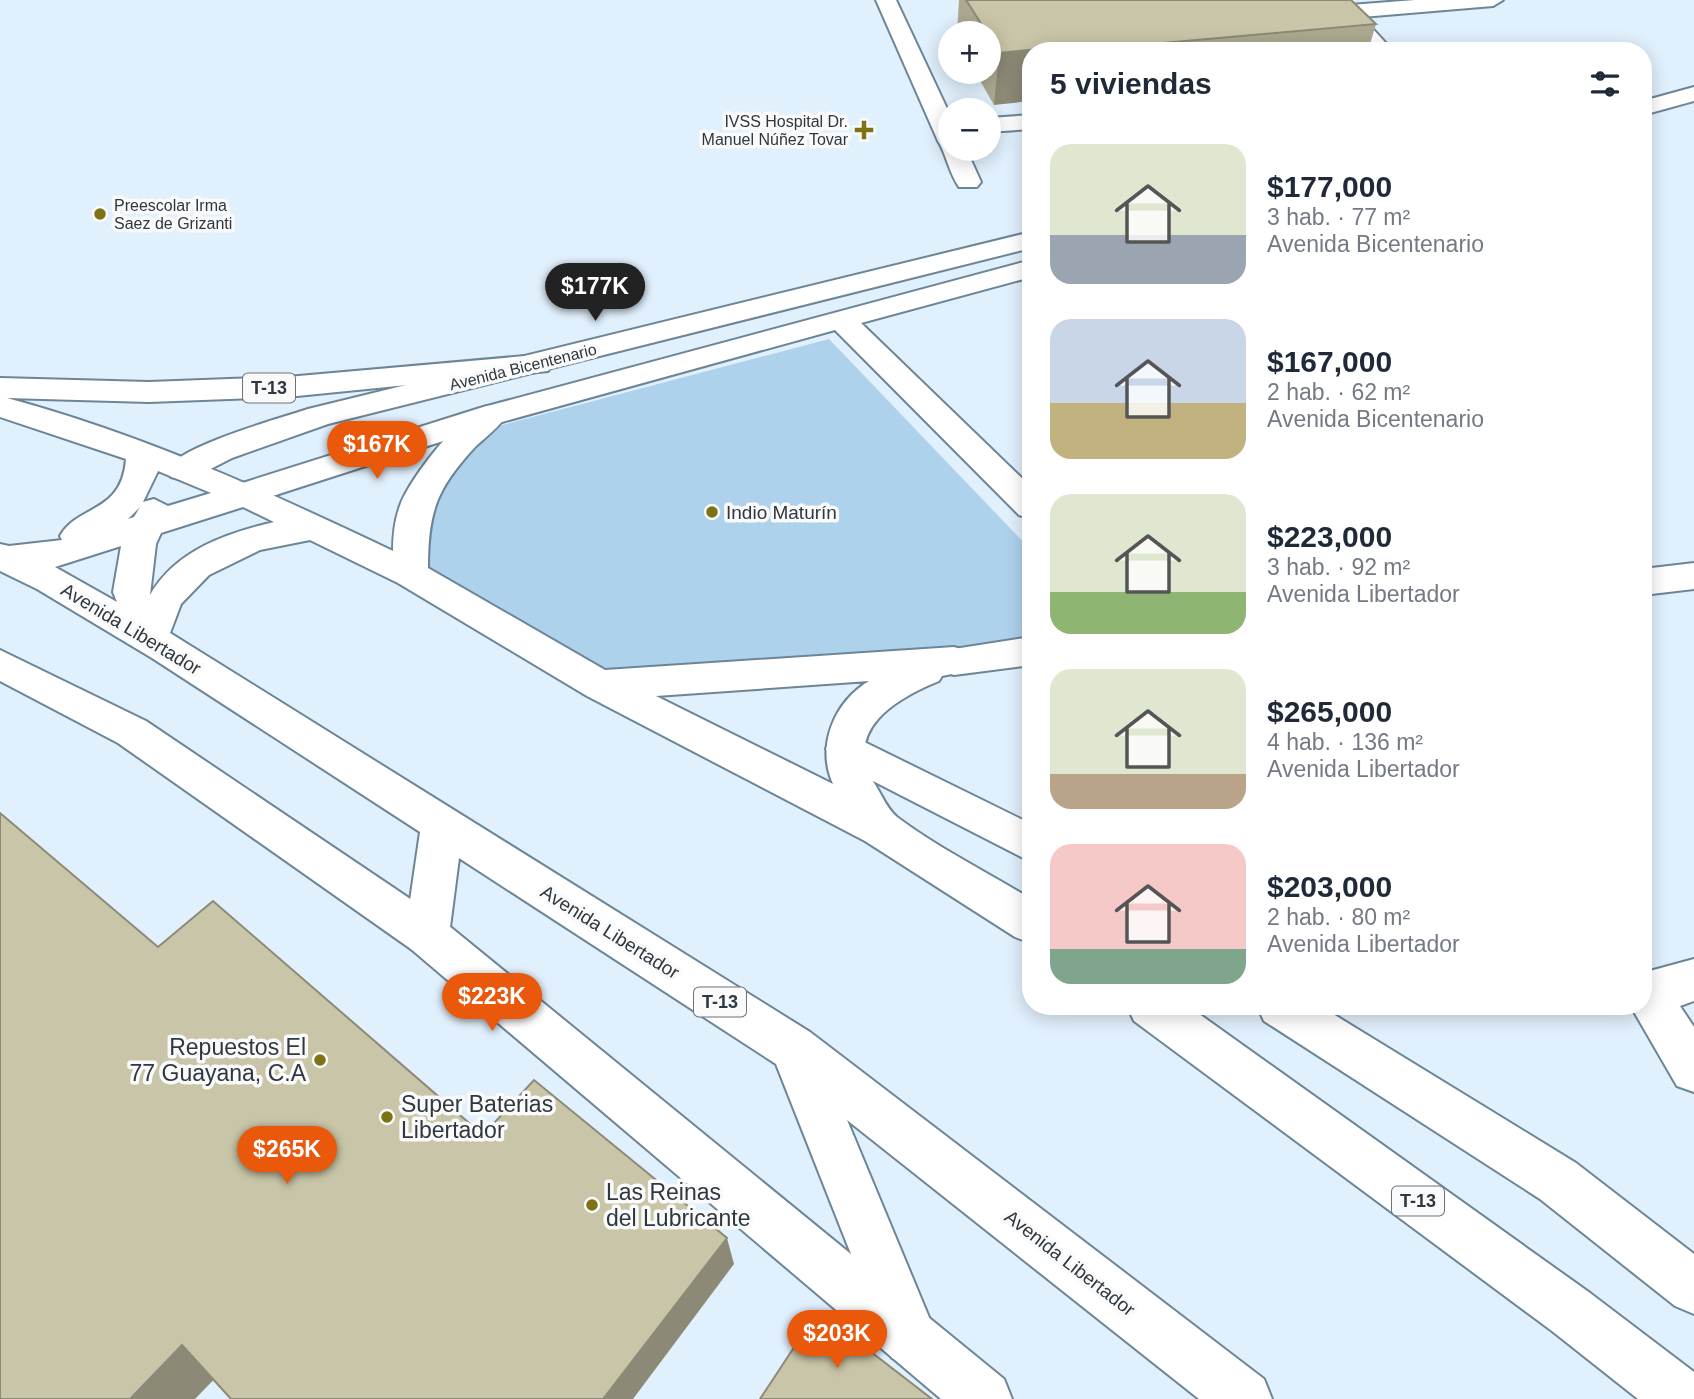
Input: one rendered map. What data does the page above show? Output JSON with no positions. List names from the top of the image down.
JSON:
{
  "streets": {
    "main road": ["Avenida Bicentenario", "T-13", "Avenida Libertador"]
  },
  "crossings": [
    ["Avenida Bicentenario", "T-13"],
    ["Avenida Bicentenario", "Avenida Libertador"]
  ],
  "places": {
    "health": ["IVSS Hospital Dr. Manuel Núñez Tovar"],
    "other": [
      "Preescolar Irma Saez de Grizanti",
      "Indio Maturín",
      "Repuestos El 77 Guayana, C.A",
      "Super Baterias Libertador",
      "Las Reinas del Lubricante"
    ]
  },
  "page": {
    "map_buttons": ["+", "−"],
    "heading": "5 viviendas",
    "list": [
      {
        "name": "$177,000",
        "note": "3 hab. · 77 m² · Avenida Bicentenario"
      },
      {
        "name": "$167,000",
        "note": "2 hab. · 62 m² · Avenida Bicentenario"
      },
      {
        "name": "$223,000",
        "note": "3 hab. · 92 m² · Avenida Libertador"
      },
      {
        "name": "$265,000",
        "note": "4 hab. · 136 m² · Avenida Libertador"
      },
      {
        "name": "$203,000",
        "note": "2 hab. · 80 m² · Avenida Libertador"
      }
    ],
    "price": [
      "$177K",
      "$167K",
      "$223K",
      "$265K",
      "$203K"
    ]
  }
}
